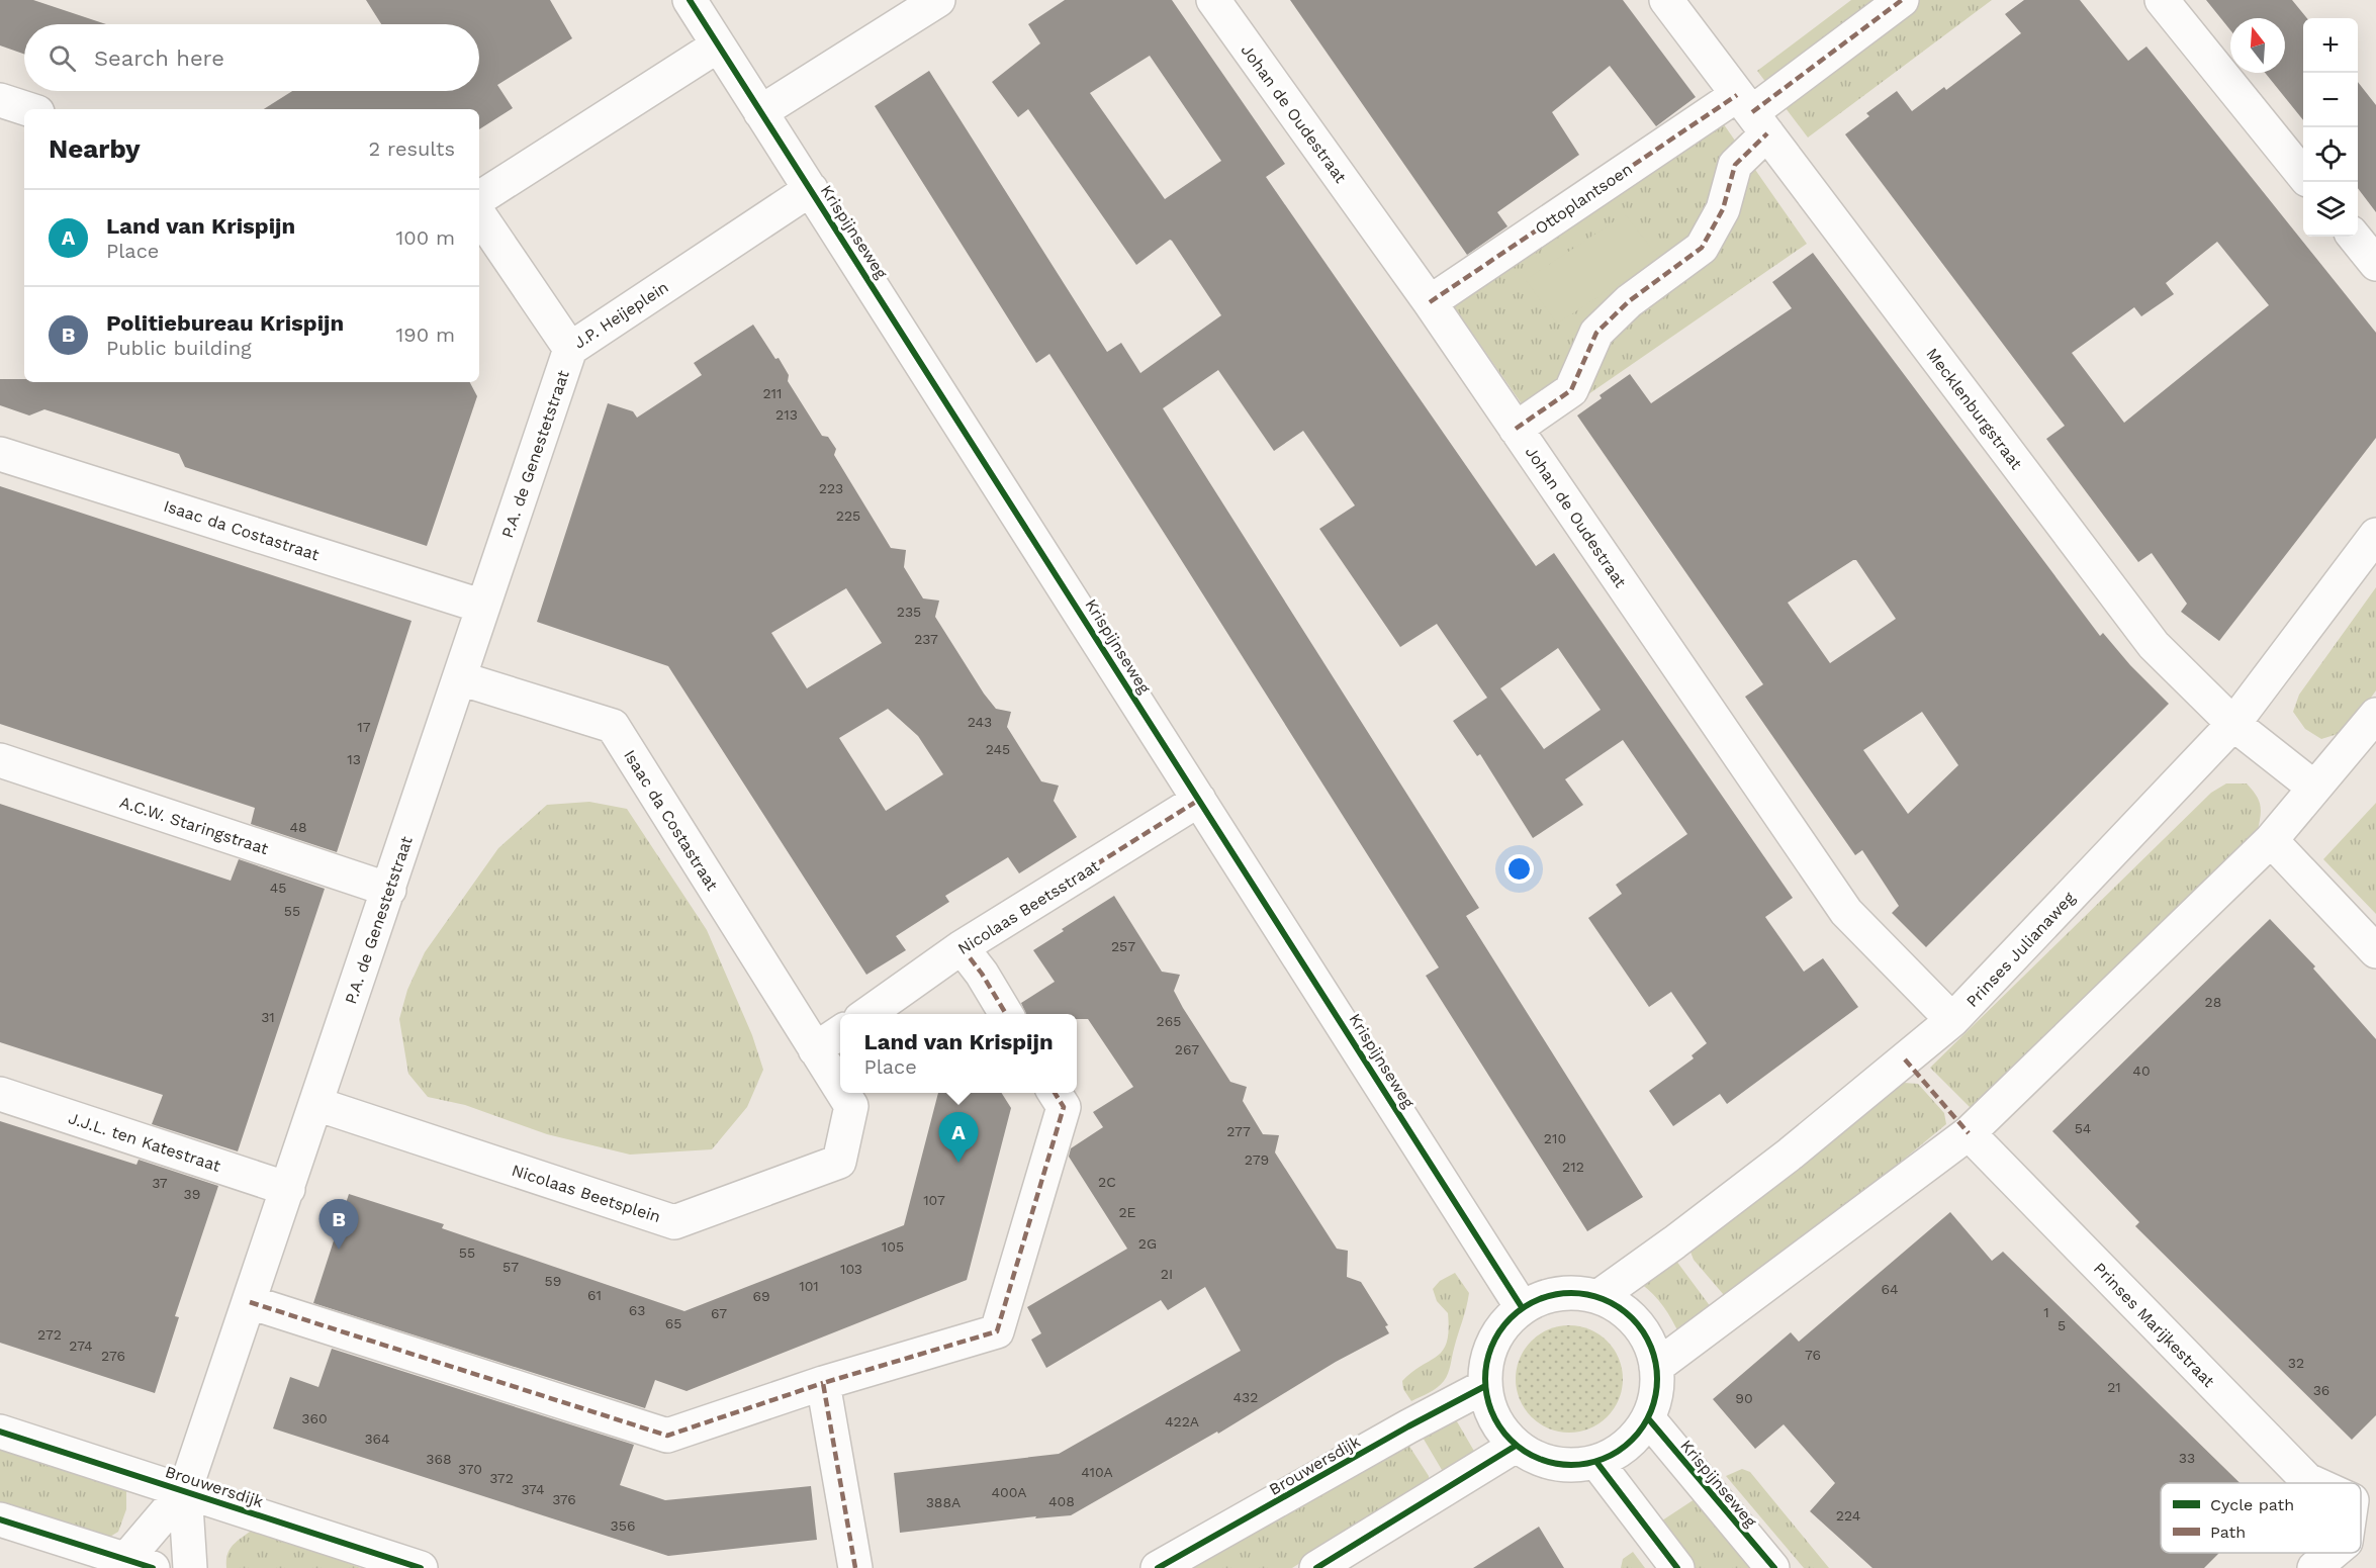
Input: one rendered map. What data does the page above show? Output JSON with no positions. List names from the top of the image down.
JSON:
{
  "streets": {
    "street": [
      "Johan de Oudestraat",
      "Ottoplantsoen",
      "Krispijnseweg",
      "J.P. Heijeplein",
      "Mecklenburgstraat",
      "P.A. de Genestetstraat",
      "Isaac da Costastraat",
      "A.C.W. Staringstraat",
      "Nicolaas Beetsstraat",
      "Prinses Julianaweg",
      "J.J.L. ten Katestraat",
      "Nicolaas Beetsplein",
      "Prinses Marijkestraat",
      "Brouwersdijk"
    ]
  },
  "crossings": [
    ["Johan de Oudestraat", "Ottoplantsoen"],
    ["Johan de Oudestraat", "Prinses Julianaweg"],
    ["Ottoplantsoen", "Mecklenburgstraat"],
    ["Krispijnseweg", "J.P. Heijeplein"],
    ["Krispijnseweg", "Nicolaas Beetsstraat"],
    ["Krispijnseweg", "Prinses Julianaweg"],
    ["Krispijnseweg", "Brouwersdijk"],
    ["J.P. Heijeplein", "P.A. de Genestetstraat"],
    ["Mecklenburgstraat", "Prinses Julianaweg"],
    ["P.A. de Genestetstraat", "Isaac da Costastraat"],
    ["P.A. de Genestetstraat", "A.C.W. Staringstraat"],
    ["P.A. de Genestetstraat", "J.J.L. ten Katestraat"],
    ["P.A. de Genestetstraat", "Nicolaas Beetsplein"],
    ["P.A. de Genestetstraat", "Brouwersdijk"],
    ["Isaac da Costastraat", "Nicolaas Beetsplein"],
    ["Prinses Julianaweg", "Brouwersdijk"]
  ],
  "house_numbers": [
    "211",
    "213",
    "223",
    "225",
    "235",
    "237",
    "243",
    "17",
    "245",
    "13",
    "48",
    "45",
    "55",
    "257",
    "28",
    "31",
    "265",
    "267",
    "40",
    "54",
    "277",
    "210",
    "279",
    "212",
    "2C",
    "37",
    "39",
    "107",
    "2E",
    "2G",
    "105",
    "55",
    "57",
    "103",
    "2I",
    "59",
    "101",
    "64",
    "61",
    "69",
    "63",
    "1",
    "67",
    "65",
    "5",
    "272",
    "274",
    "76",
    "276",
    "32",
    "21",
    "36",
    "432",
    "90",
    "360",
    "422A",
    "364",
    "33",
    "368",
    "370",
    "410A",
    "372",
    "374",
    "400A",
    "376",
    "408",
    "388A",
    "224",
    "356"
  ],
  "legend": ["Cycle path", "Path"],
  "north": "top",
  "page": {
    "map_buttons": ["+", "−"],
    "search": "Search here",
    "heading": ["Nearby", "2 results"],
    "list": [
      {
        "mark": "A",
        "name": "Land van Krispijn",
        "note": "Place",
        "value": "100 m"
      },
      {
        "mark": "B",
        "name": "Politiebureau Krispijn",
        "note": "Public building",
        "value": "190 m"
      }
    ],
    "popup": ["Land van Krispijn", "Place"],
    "pins": ["A", "B"]
  }
}
